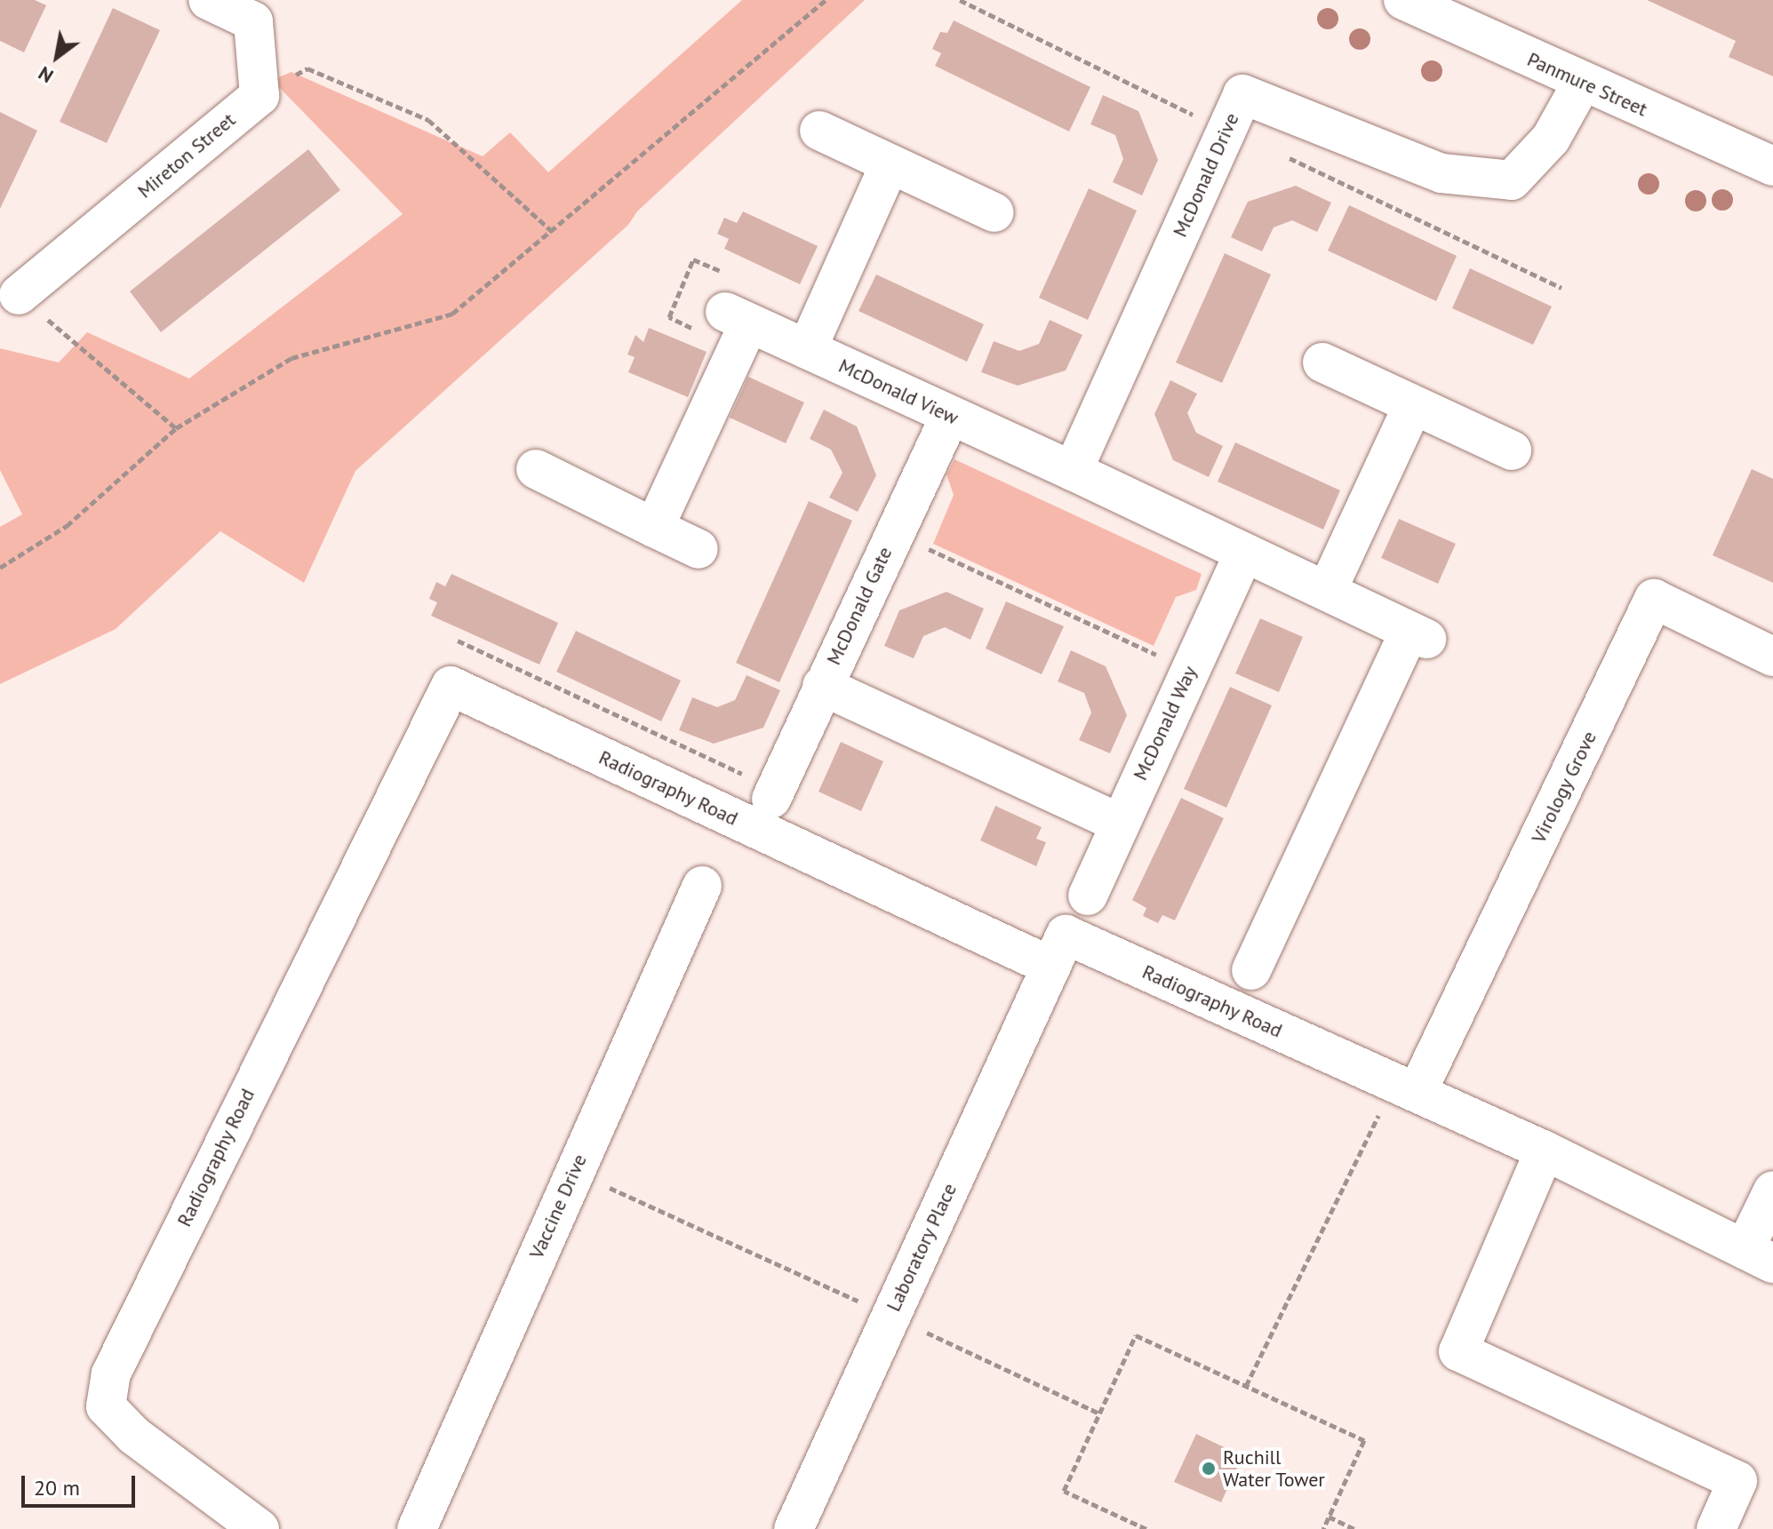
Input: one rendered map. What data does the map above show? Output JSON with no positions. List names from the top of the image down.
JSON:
{
  "streets": {
    "street": [
      "Panmure Street",
      "Mireton Street",
      "McDonald Drive",
      "McDonald View",
      "McDonald Gate",
      "McDonald Way",
      "Virology Grove",
      "Radiography Road",
      "Vaccine Drive",
      "Laboratory Place"
    ]
  },
  "crossings": [
    ["Panmure Street", "McDonald Drive"],
    ["McDonald Drive", "McDonald View"],
    ["McDonald View", "McDonald Gate"],
    ["Virology Grove", "Radiography Road"],
    ["Radiography Road", "Laboratory Place"]
  ],
  "places": ["Ruchill Water Tower"],
  "scale_bar": "20 m",
  "north": "bottom left"
}
